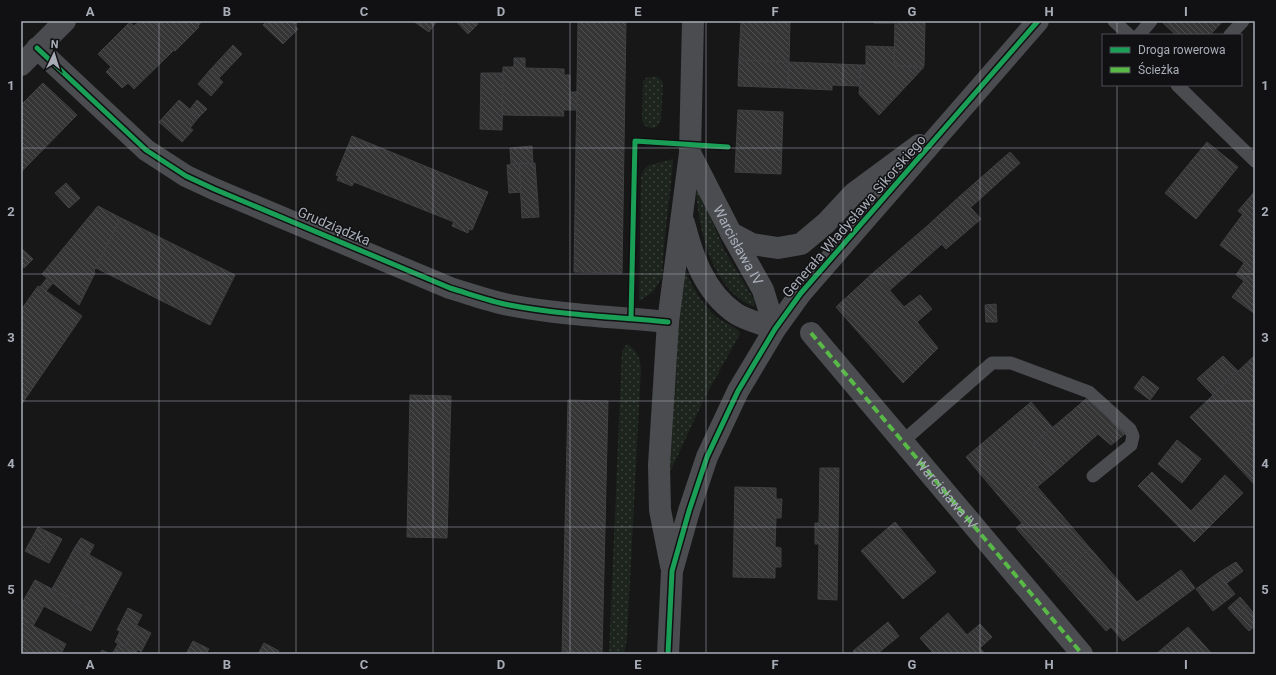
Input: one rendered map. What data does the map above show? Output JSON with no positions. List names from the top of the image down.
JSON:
{
  "streets": {
    "street": ["Generała Władysława Sikorskiego", "Grudziądzka", "Warcisława IV"]
  },
  "crossings": [
    ["Generała Władysława Sikorskiego", "Warcisława IV"],
    ["Grudziądzka", "Warcisława IV"]
  ],
  "legend": ["Droga rowerowa", "Ścieżka"],
  "north": "top",
  "grid": {
    "columns": [
      "A",
      "B",
      "C",
      "D",
      "E",
      "F",
      "G",
      "H",
      "I"
    ],
    "rows": [
      "1",
      "2",
      "3",
      "4",
      "5"
    ]
  }
}
